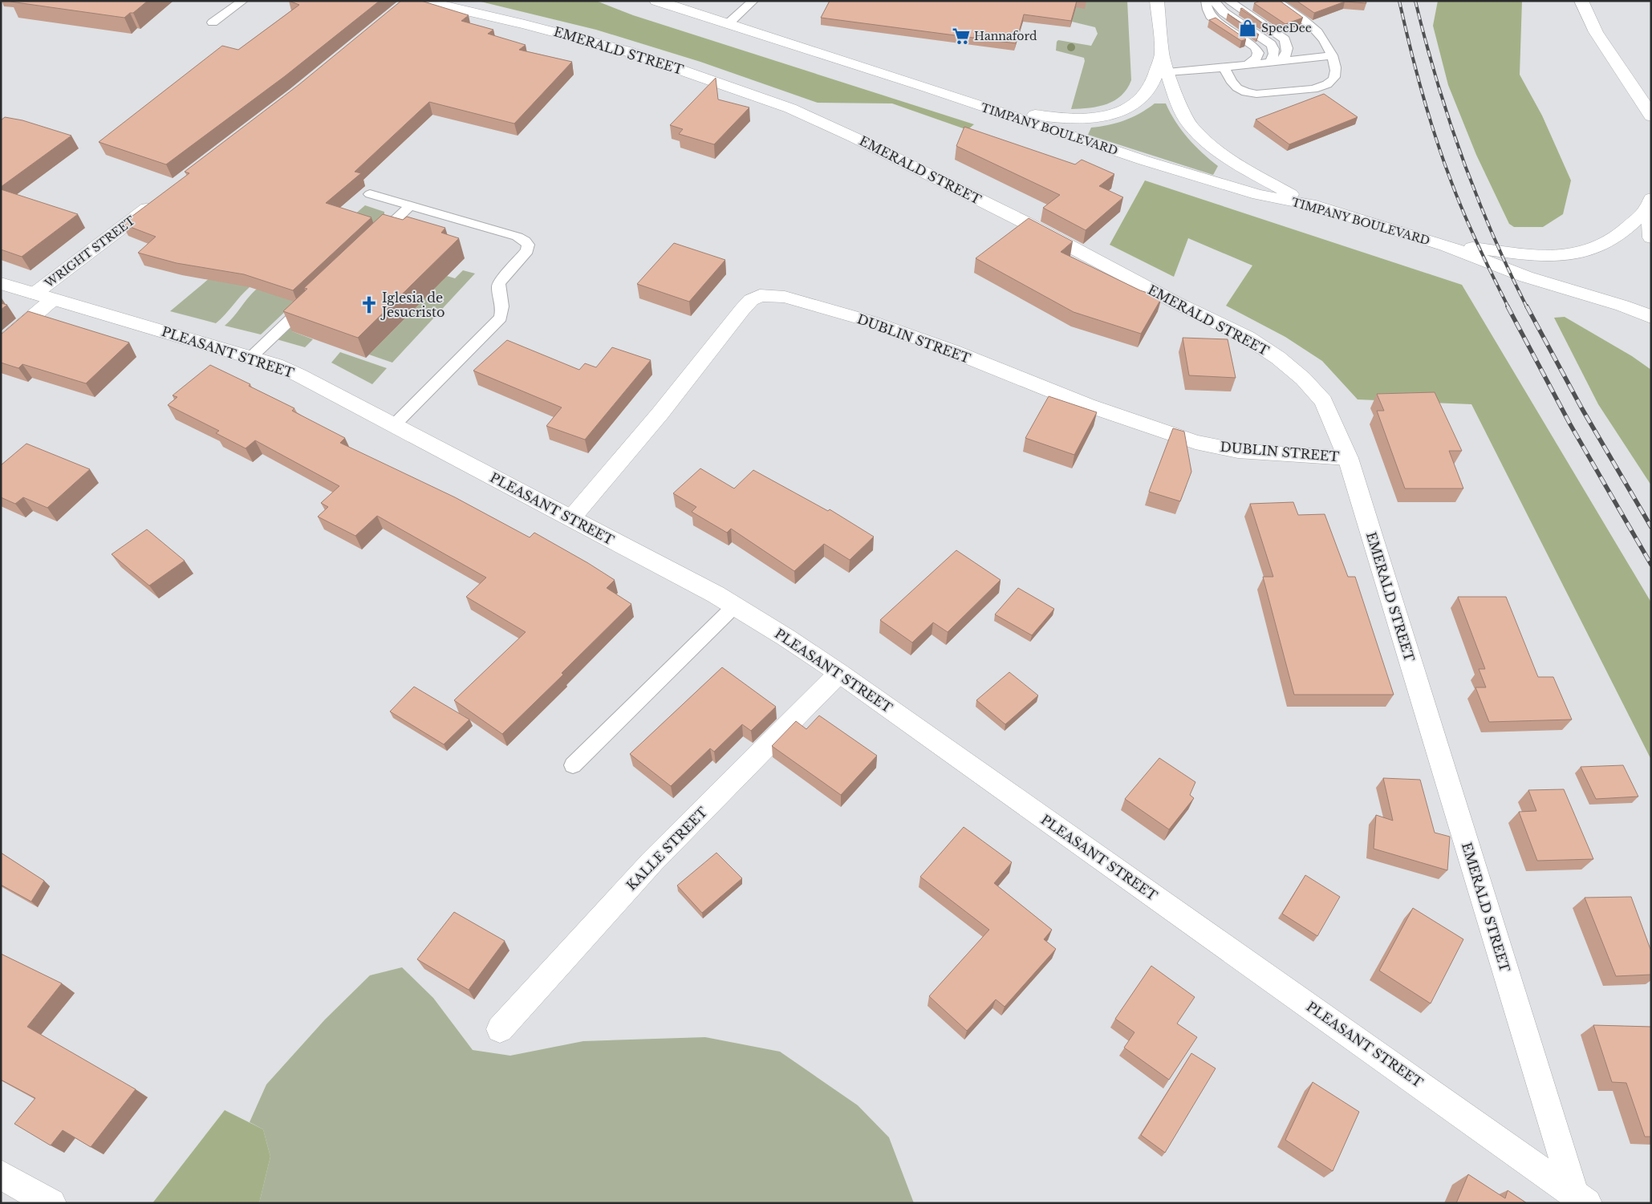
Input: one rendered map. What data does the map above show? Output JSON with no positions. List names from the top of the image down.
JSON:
{
  "streets": {
    "main road": [
      "EMERALD STREET",
      "TIMPANY BOULEVARD",
      "WRIGHT STREET",
      "DUBLIN STREET",
      "PLEASANT STREET",
      "KALLE STREET"
    ]
  },
  "crossings": [
    ["EMERALD STREET", "DUBLIN STREET"],
    ["EMERALD STREET", "PLEASANT STREET"],
    ["WRIGHT STREET", "PLEASANT STREET"],
    ["DUBLIN STREET", "PLEASANT STREET"],
    ["PLEASANT STREET", "KALLE STREET"]
  ],
  "places": {
    "shop": ["SpeeDee"],
    "supermarket": ["Hannaford"],
    "church": ["Iglesia de Jesucristo"]
  }
}
